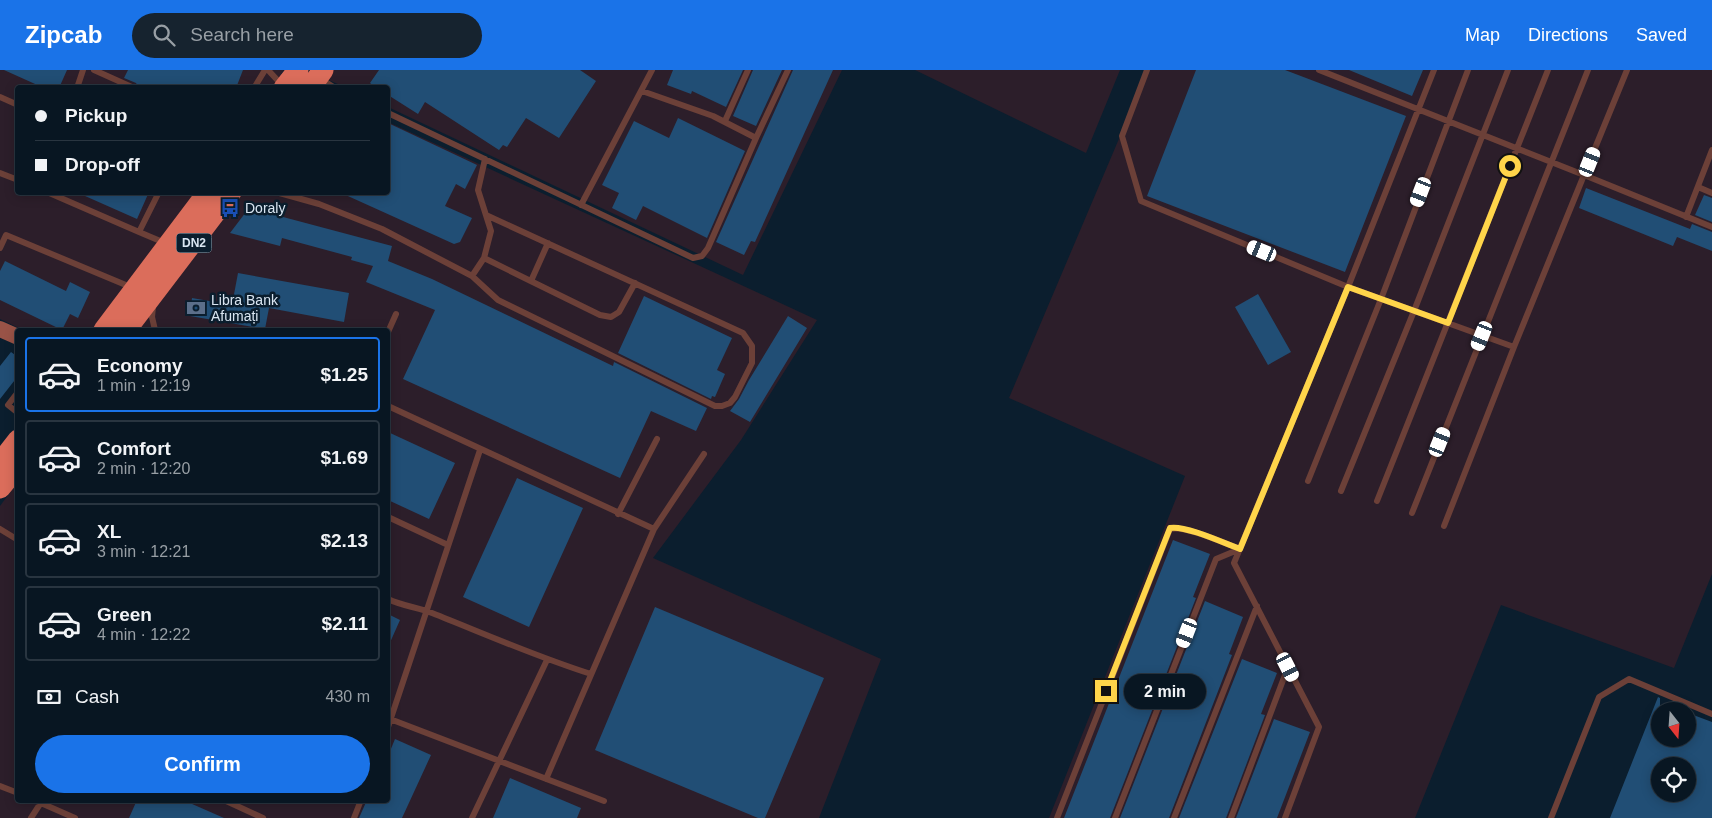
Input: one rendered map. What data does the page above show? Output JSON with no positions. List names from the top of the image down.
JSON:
{
  "streets": {
    "highway": ["DN2"]
  },
  "places": {
    "bus stop": ["Doraly"],
    "bank": ["Libra Bank Afumați"]
  },
  "north": "bottom",
  "page": {
    "header": "Zipcab",
    "search": "Search here",
    "nav": ["Map", "Directions", "Saved"],
    "banner": ["Pickup", "Drop-off"],
    "list": [
      {
        "name": "Economy",
        "note": "1 min · 12:19",
        "value": "$1.25"
      },
      {
        "name": "Comfort",
        "note": "2 min · 12:20",
        "value": "$1.69"
      },
      {
        "name": "XL",
        "note": "3 min · 12:21",
        "value": "$2.13"
      },
      {
        "name": "Green",
        "note": "4 min · 12:22",
        "value": "$2.11"
      }
    ],
    "pay": ["Cash", "430 m"],
    "bubble": "2 min",
    "buttons": "Confirm"
  }
}
